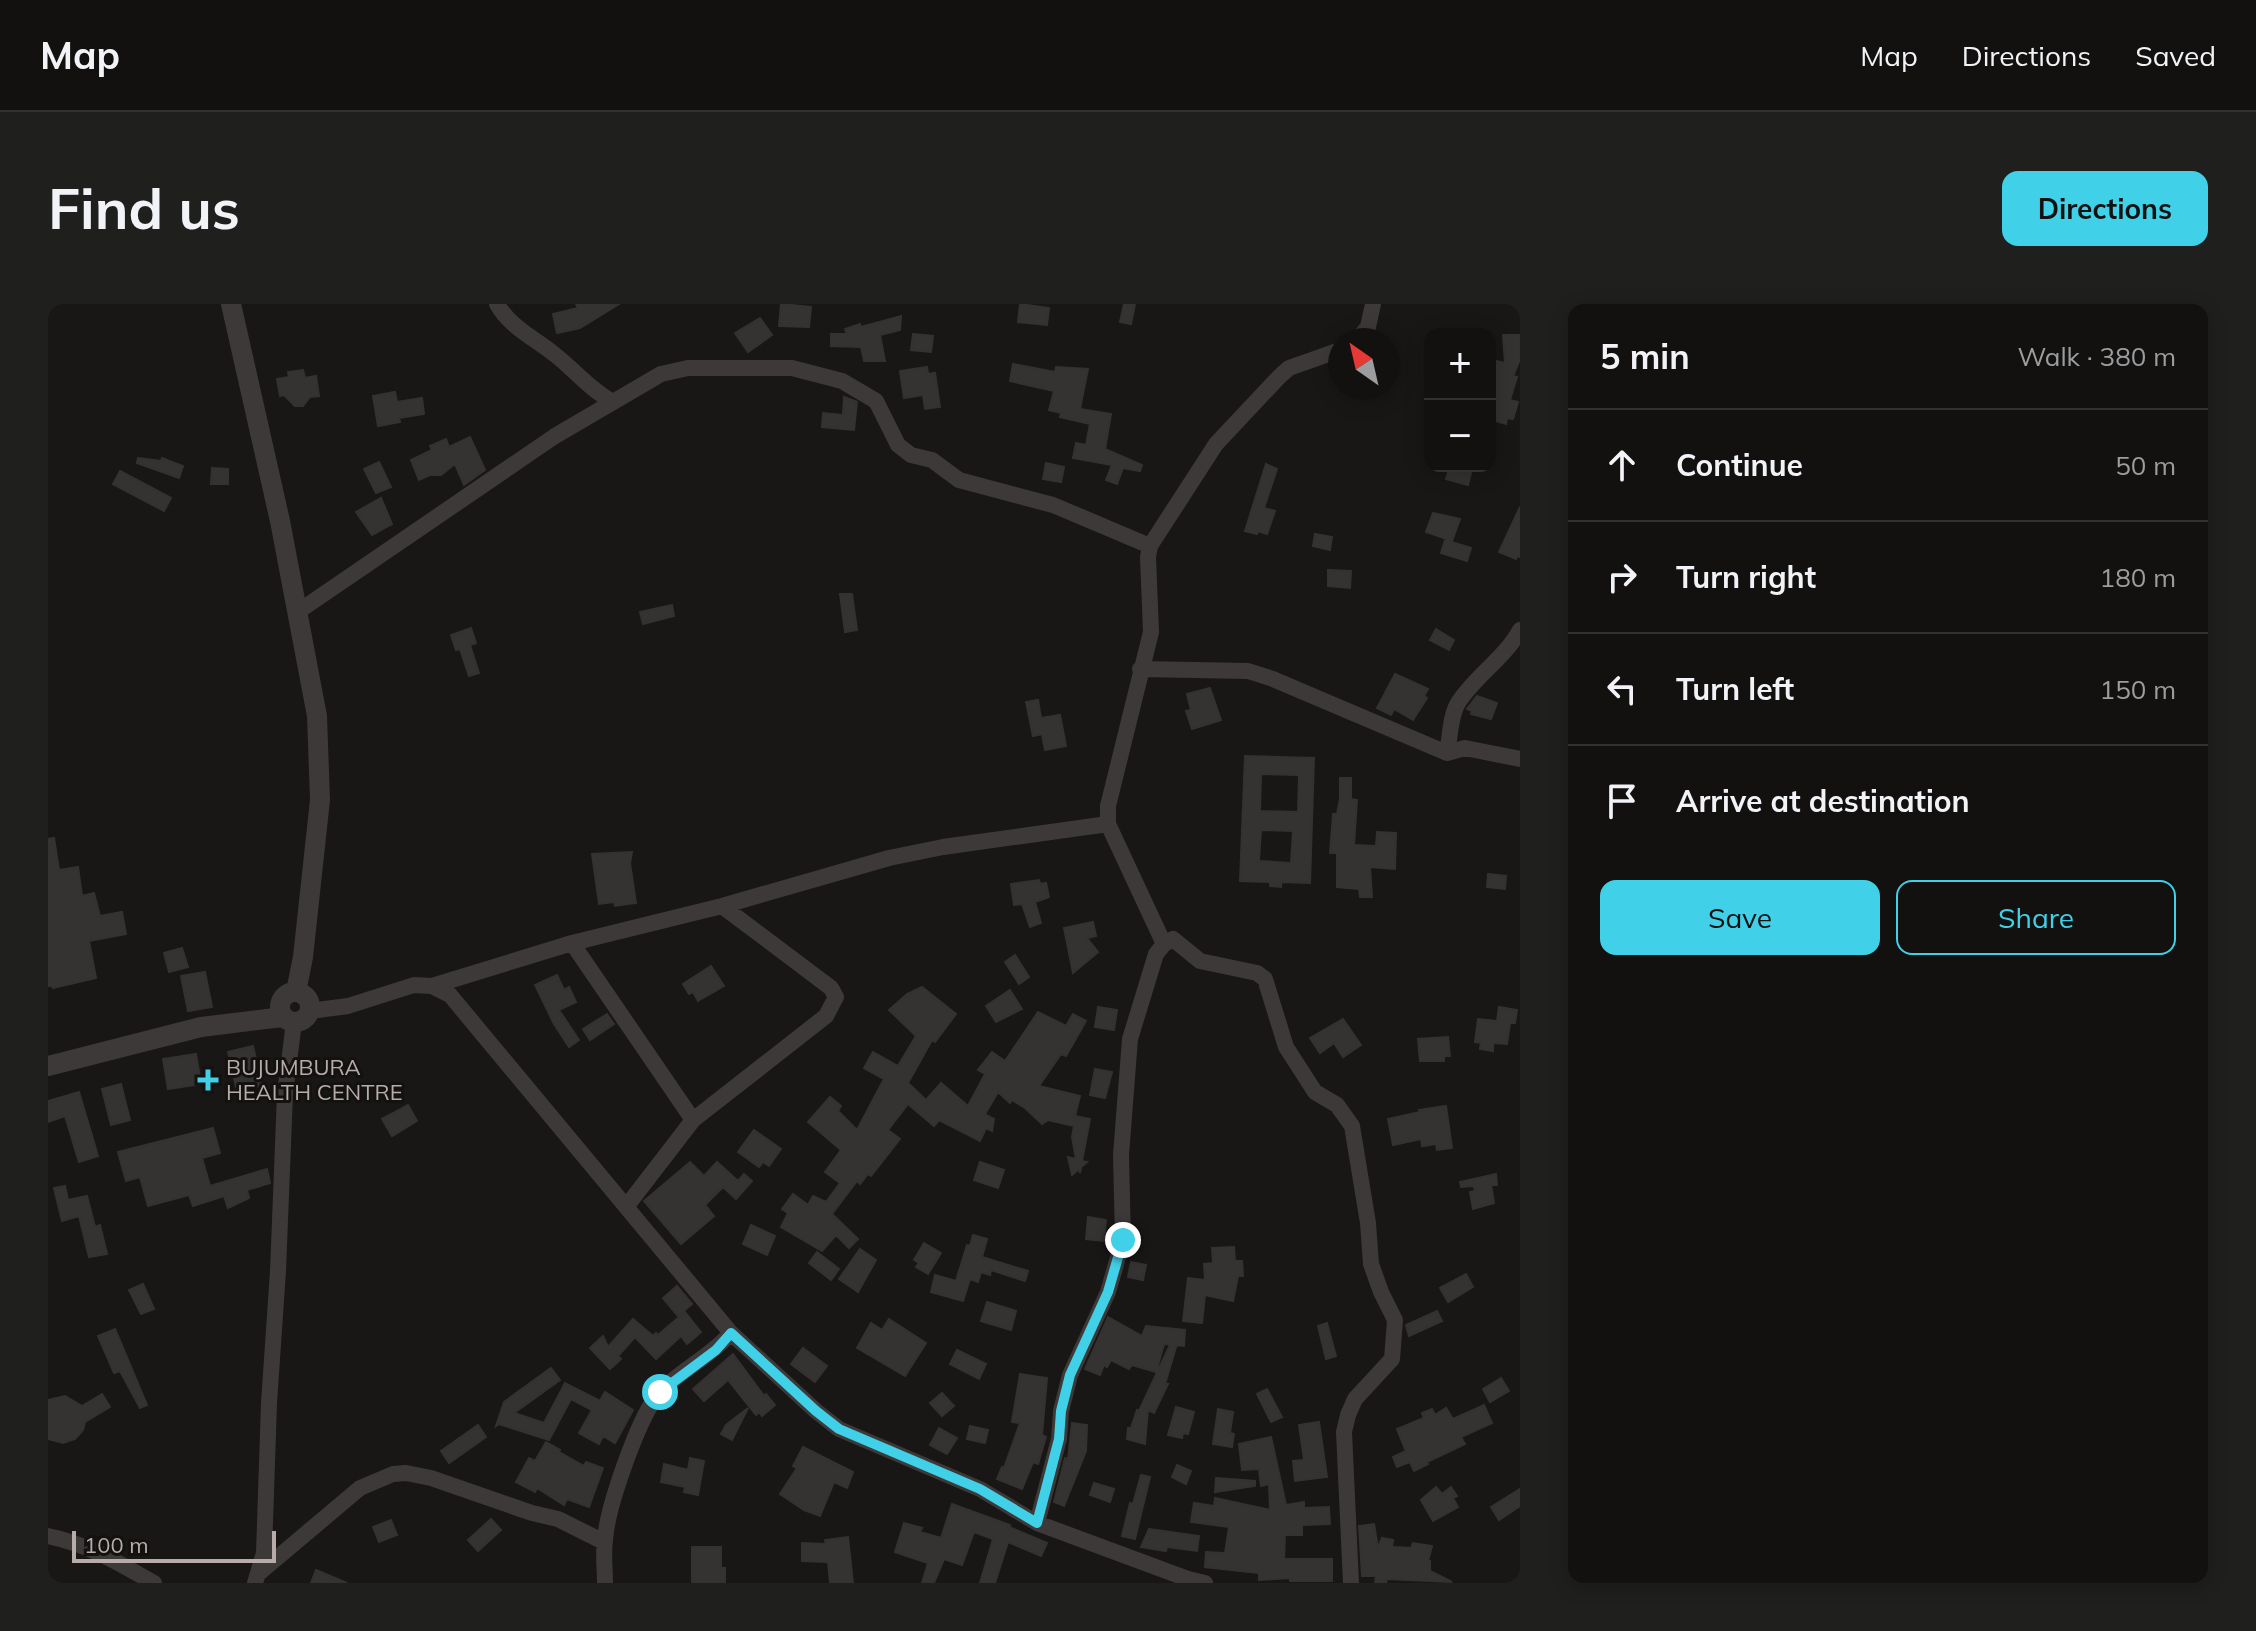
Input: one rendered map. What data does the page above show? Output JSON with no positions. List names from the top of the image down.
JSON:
{
  "places": {
    "health": ["BUJUMBURA HEALTH CENTRE"]
  },
  "scale_bar": "100 m",
  "north": "top left",
  "page": {
    "header": "Map",
    "nav": ["Map", "Directions", "Saved"],
    "buttons": [
      "Directions",
      ["Save", "Share"]
    ],
    "title": "Find us",
    "heading": ["5 min", "Walk · 380 m"],
    "map_buttons": ["+", "−"],
    "list": [
      ["Continue", "50 m"],
      ["Turn right", "180 m"],
      ["Turn left", "150 m"],
      "Arrive at destination"
    ],
    "scale": "100 m"
  }
}
